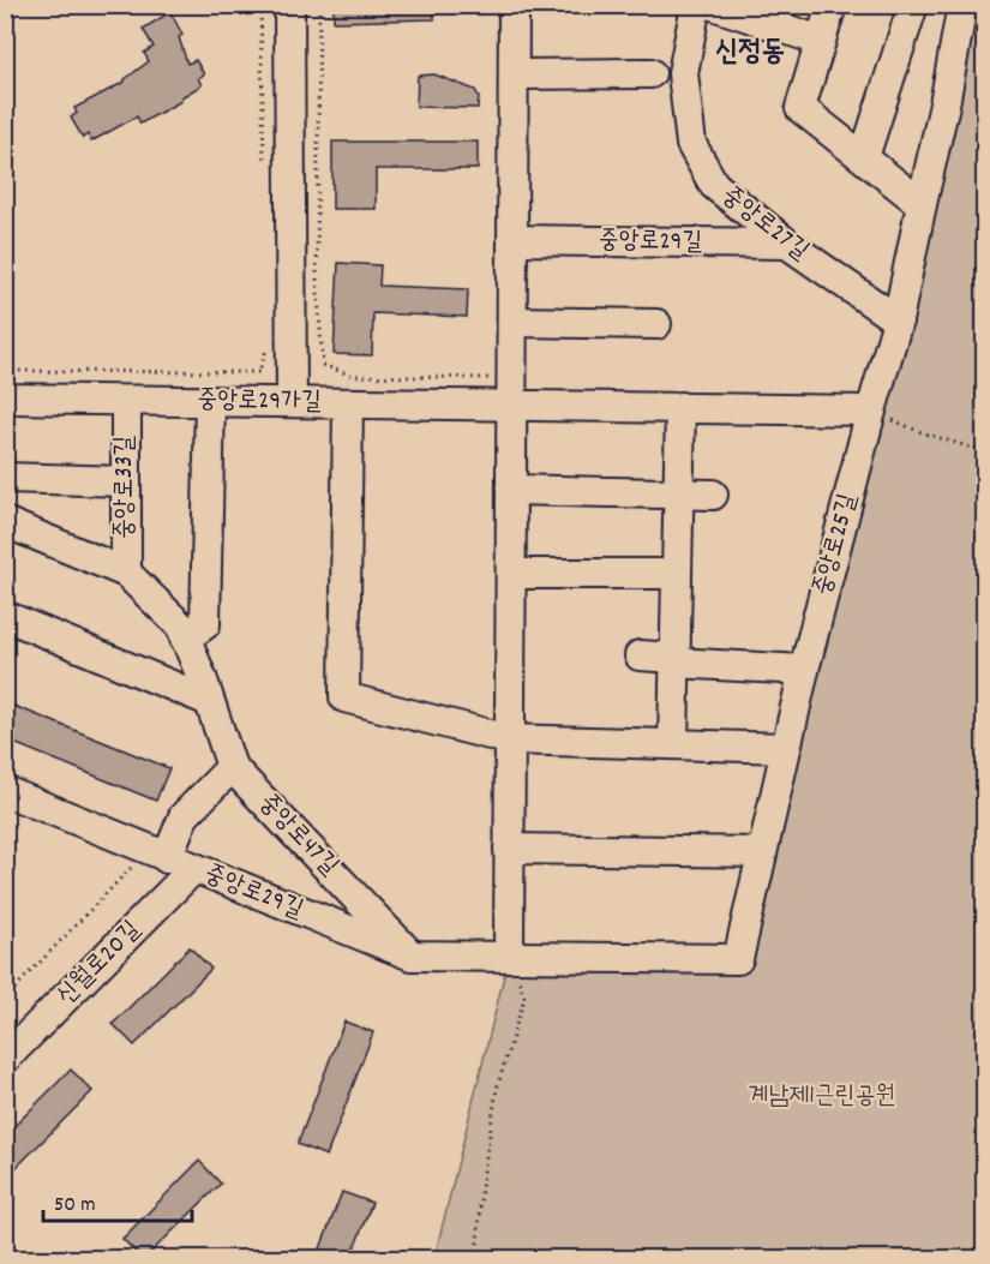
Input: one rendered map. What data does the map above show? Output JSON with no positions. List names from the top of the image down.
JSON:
{
  "streets": {
    "street": [
      "중앙로27길",
      "중앙로29길",
      "중앙로29가길",
      "중앙로33길",
      "중앙로25길",
      "중앙로47길",
      "신월로20길"
    ]
  },
  "crossings": [
    ["중앙로27길", "중앙로29길"],
    ["중앙로27길", "중앙로25길"],
    ["중앙로29길", "중앙로25길"],
    ["중앙로29길", "중앙로47길"],
    ["중앙로29길", "신월로20길"],
    ["중앙로29가길", "중앙로33길"],
    ["중앙로33길", "중앙로47길"]
  ],
  "districts": ["신정동"],
  "parks": ["계남제1근린공원"],
  "scale_bar": "50 m"
}
